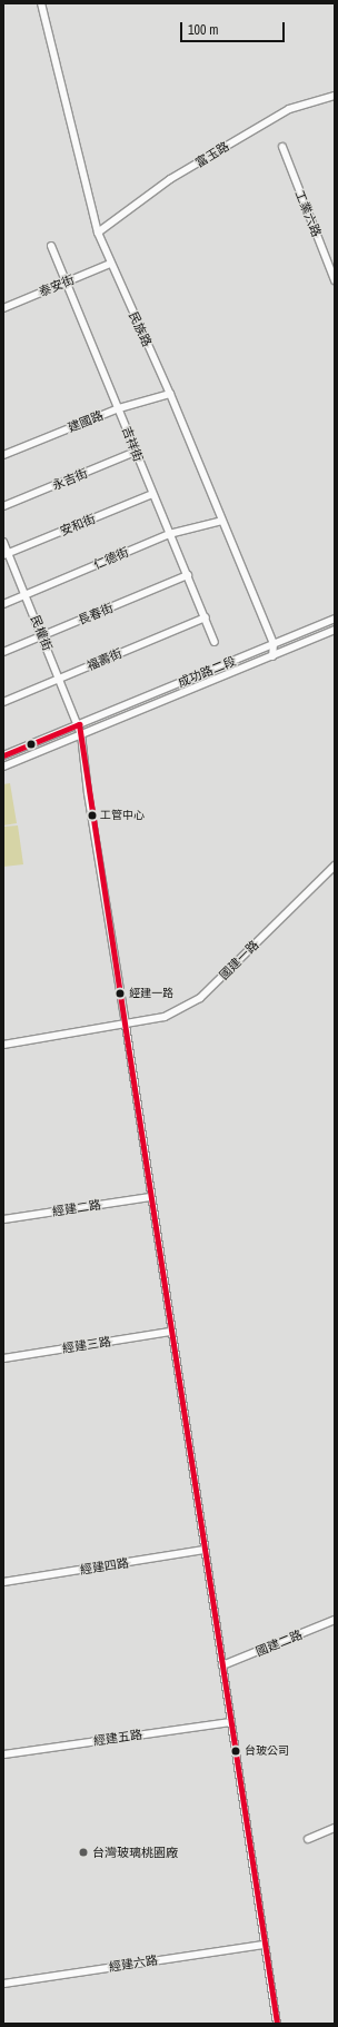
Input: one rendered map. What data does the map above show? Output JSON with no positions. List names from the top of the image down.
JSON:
{
  "streets": {
    "street": [
      "富玉路",
      "工業六路",
      "泰安街",
      "民族路",
      "建國路",
      "吉祥街",
      "永吉街",
      "安和街",
      "仁德街",
      "長春街",
      "民權街",
      "福壽街",
      "成功路二段",
      "國建一路",
      "經建二路",
      "經建三路",
      "經建四路",
      "國建二路",
      "經建五路",
      "經建六路"
    ]
  },
  "crossings": [
    ["富玉路", "民族路"],
    ["泰安街", "民族路"],
    ["泰安街", "吉祥街"],
    ["民族路", "建國路"],
    ["民族路", "仁德街"],
    ["民族路", "成功路二段"],
    ["建國路", "吉祥街"],
    ["吉祥街", "永吉街"],
    ["吉祥街", "安和街"],
    ["吉祥街", "仁德街"],
    ["吉祥街", "長春街"],
    ["吉祥街", "福壽街"],
    ["安和街", "民權街"],
    ["仁德街", "民權街"],
    ["長春街", "民權街"],
    ["民權街", "福壽街"],
    ["民權街", "成功路二段"],
    ["民權街", "國建一路"],
    ["民權街", "經建二路"],
    ["民權街", "經建三路"],
    ["民權街", "經建四路"],
    ["民權街", "國建二路"],
    ["民權街", "經建五路"],
    ["民權街", "經建六路"]
  ],
  "places": [
    "工管中心",
    "經建一路",
    "台玻公司",
    "台灣玻璃桃園廠"
  ],
  "scale_bar": "100 m"
}
